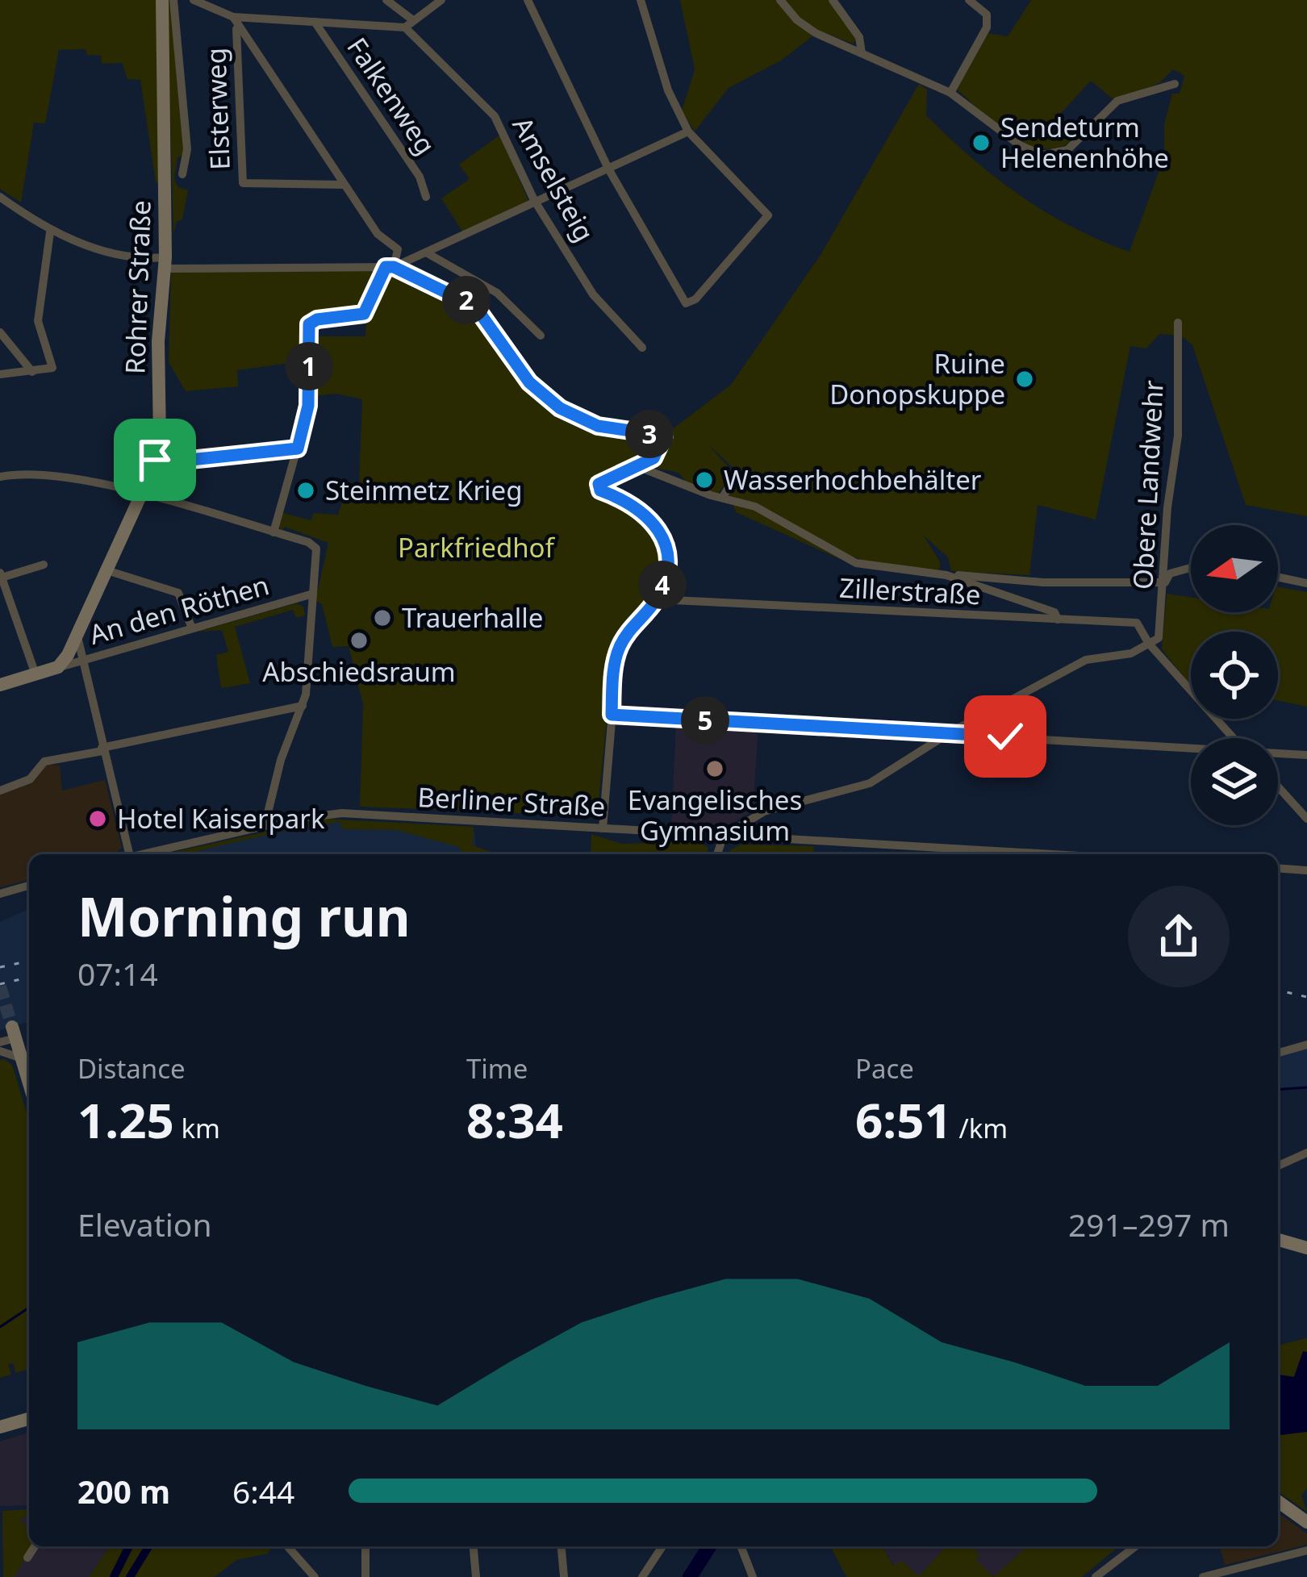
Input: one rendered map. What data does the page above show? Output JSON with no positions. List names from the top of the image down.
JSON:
{
  "streets": {
    "main road": ["Rohrer Straße"],
    "street": [
      "Falkenweg",
      "Elsterweg",
      "Amselsteig",
      "Obere Landwehr",
      "Zillerstraße",
      "An den Röthen",
      "Berliner Straße"
    ]
  },
  "crossings": [
    ["Rohrer Straße", "An den Röthen"],
    ["Obere Landwehr", "Zillerstraße"]
  ],
  "parks": ["Parkfriedhof"],
  "places": [
    "Sendeturm Helenenhöhe",
    "Ruine Donopskuppe",
    "Wasserhochbehälter",
    "Steinmetz Krieg",
    "Trauerhalle",
    "Abschiedsraum",
    "Evangelisches Gymnasium",
    "Hotel Kaiserpark"
  ],
  "north": "left",
  "page": {
    "pins": [
      "2",
      "1",
      "3",
      "4",
      "5"
    ],
    "heading": ["Morning run", "07:14"],
    "stats": [
      ["Distance", "1.25 km"],
      ["Time", "8:34"],
      ["Pace", "6:51 /km"]
    ],
    "chart": ["Elevation", "291–297 m"],
    "list": [
      {
        "name": "200 m",
        "note": "6:44"
      }
    ]
  }
}
